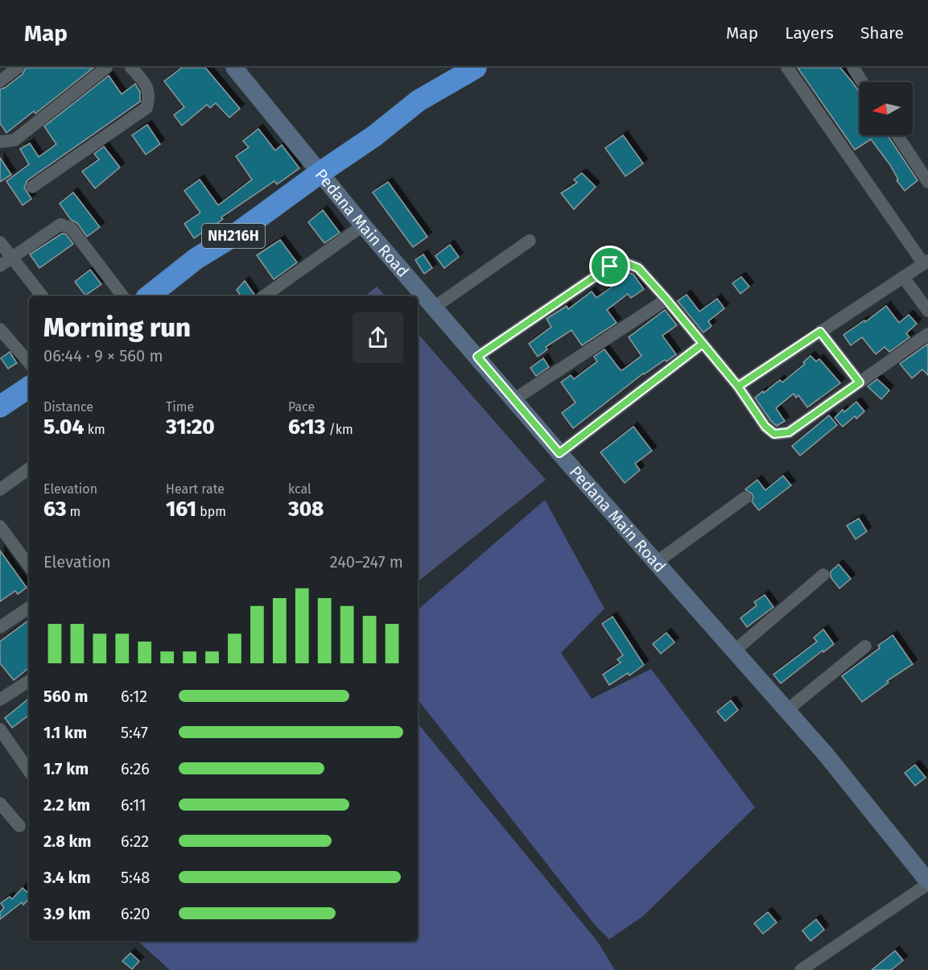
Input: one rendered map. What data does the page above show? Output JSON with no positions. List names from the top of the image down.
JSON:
{
  "streets": {
    "highway": ["NH216H"],
    "main road": ["Pedana Main Road"]
  },
  "crossings": [
    ["Pedana Main Road", "NH216H"]
  ],
  "north": "left",
  "page": {
    "header": "Map",
    "nav": ["Map", "Layers", "Share"],
    "heading": ["Morning run", "06:44 · 9 × 560 m"],
    "stats": [
      ["Distance", "5.04 km"],
      ["Time", "31:20"],
      ["Pace", "6:13 /km"],
      ["Elevation", "63 m"],
      ["Heart rate", "161 bpm"],
      ["kcal", "308"]
    ],
    "chart": ["Elevation", "240–247 m"],
    "list": [
      {
        "name": "560 m",
        "note": "6:12"
      },
      {
        "name": "1.1 km",
        "note": "5:47"
      },
      {
        "name": "1.7 km",
        "note": "6:26"
      },
      {
        "name": "2.2 km",
        "note": "6:11"
      },
      {
        "name": "2.8 km",
        "note": "6:22"
      },
      {
        "name": "3.4 km",
        "note": "5:48"
      },
      {
        "name": "3.9 km",
        "note": "6:20"
      }
    ]
  }
}
